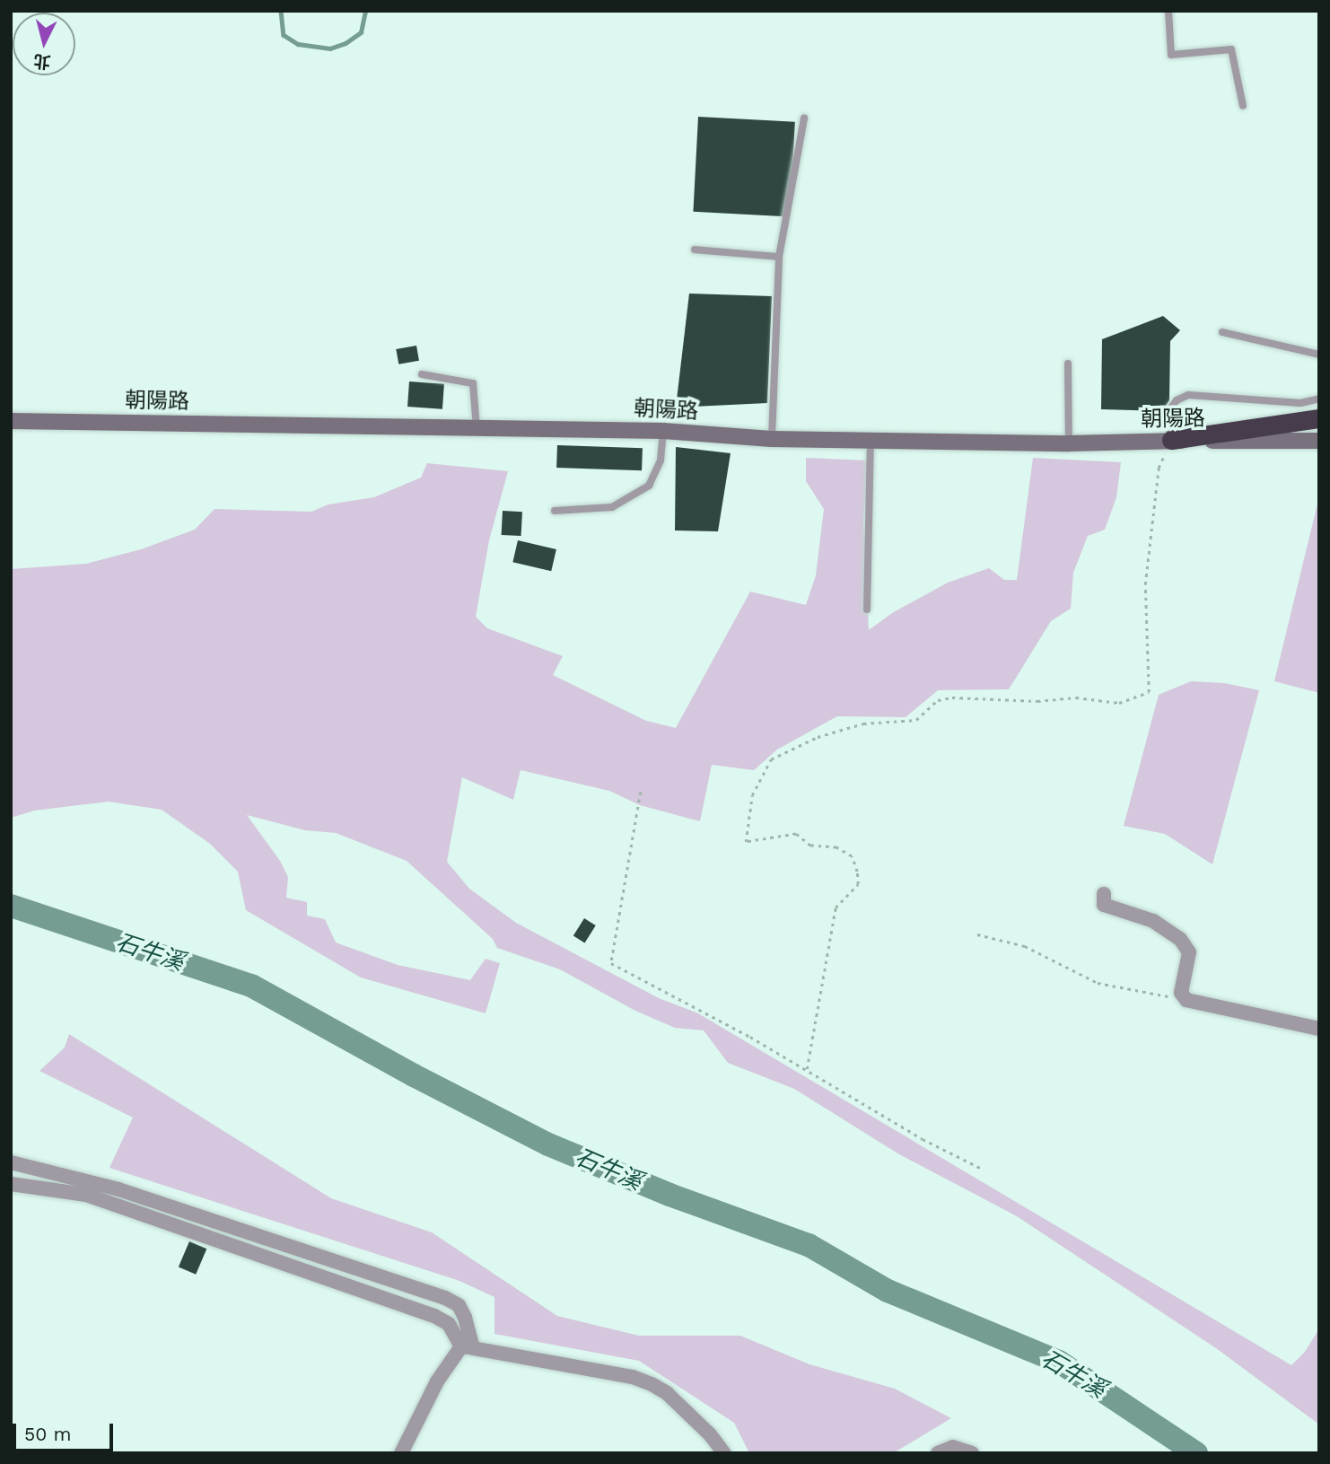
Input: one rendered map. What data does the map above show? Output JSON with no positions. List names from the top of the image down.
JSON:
{
  "streets": {
    "main road": ["朝陽路"]
  },
  "water": ["石牛溪"],
  "scale_bar": "50 m",
  "north": "bottom"
}
